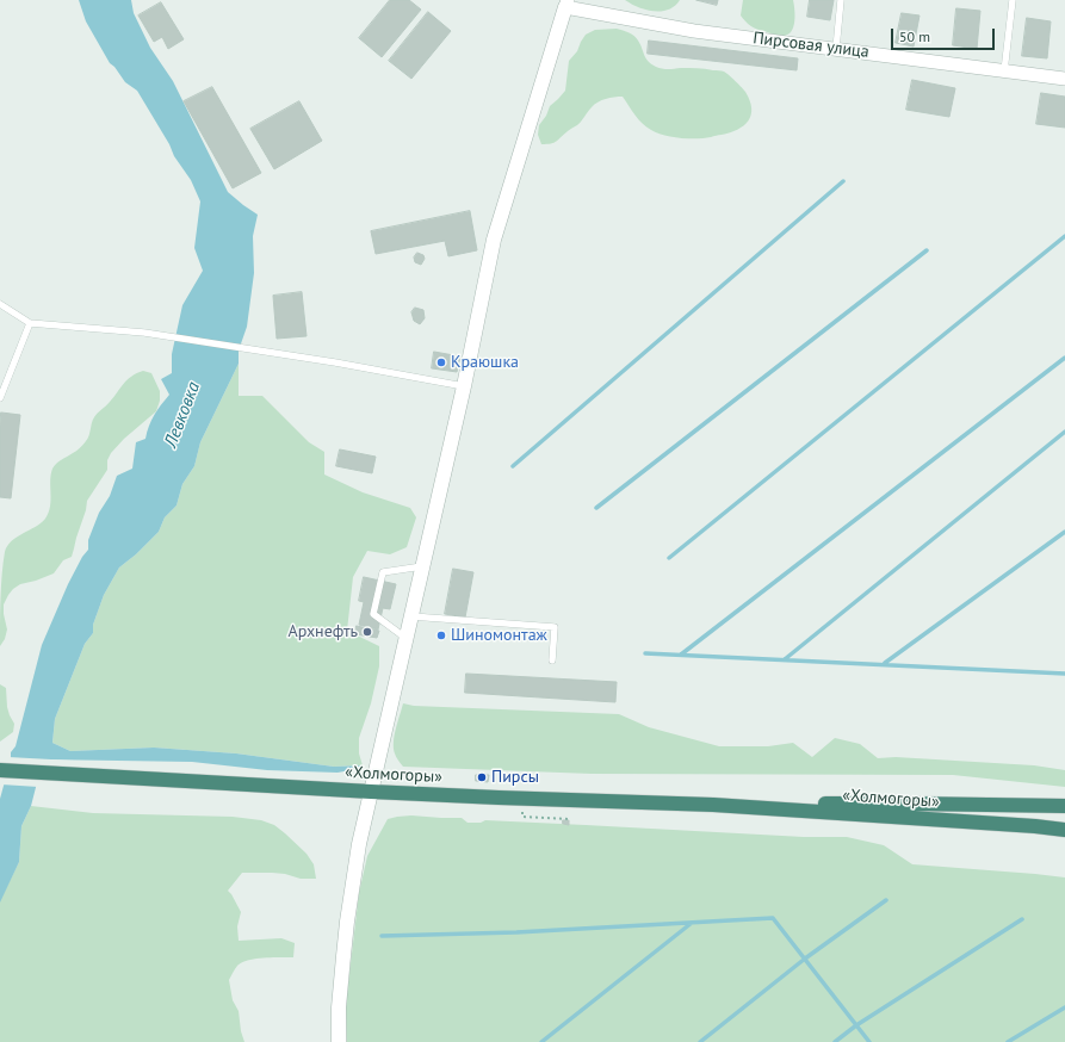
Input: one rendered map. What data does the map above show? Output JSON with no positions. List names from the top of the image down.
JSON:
{
  "streets": {
    "highway": ["«Холмогоры»"],
    "street": ["Пирсовая улица"]
  },
  "water": ["Левковка"],
  "places": [
    "Краюшка",
    "Архнефть",
    "Шиномонтаж",
    "Пирсы"
  ],
  "scale_bar": "50 m"
}
